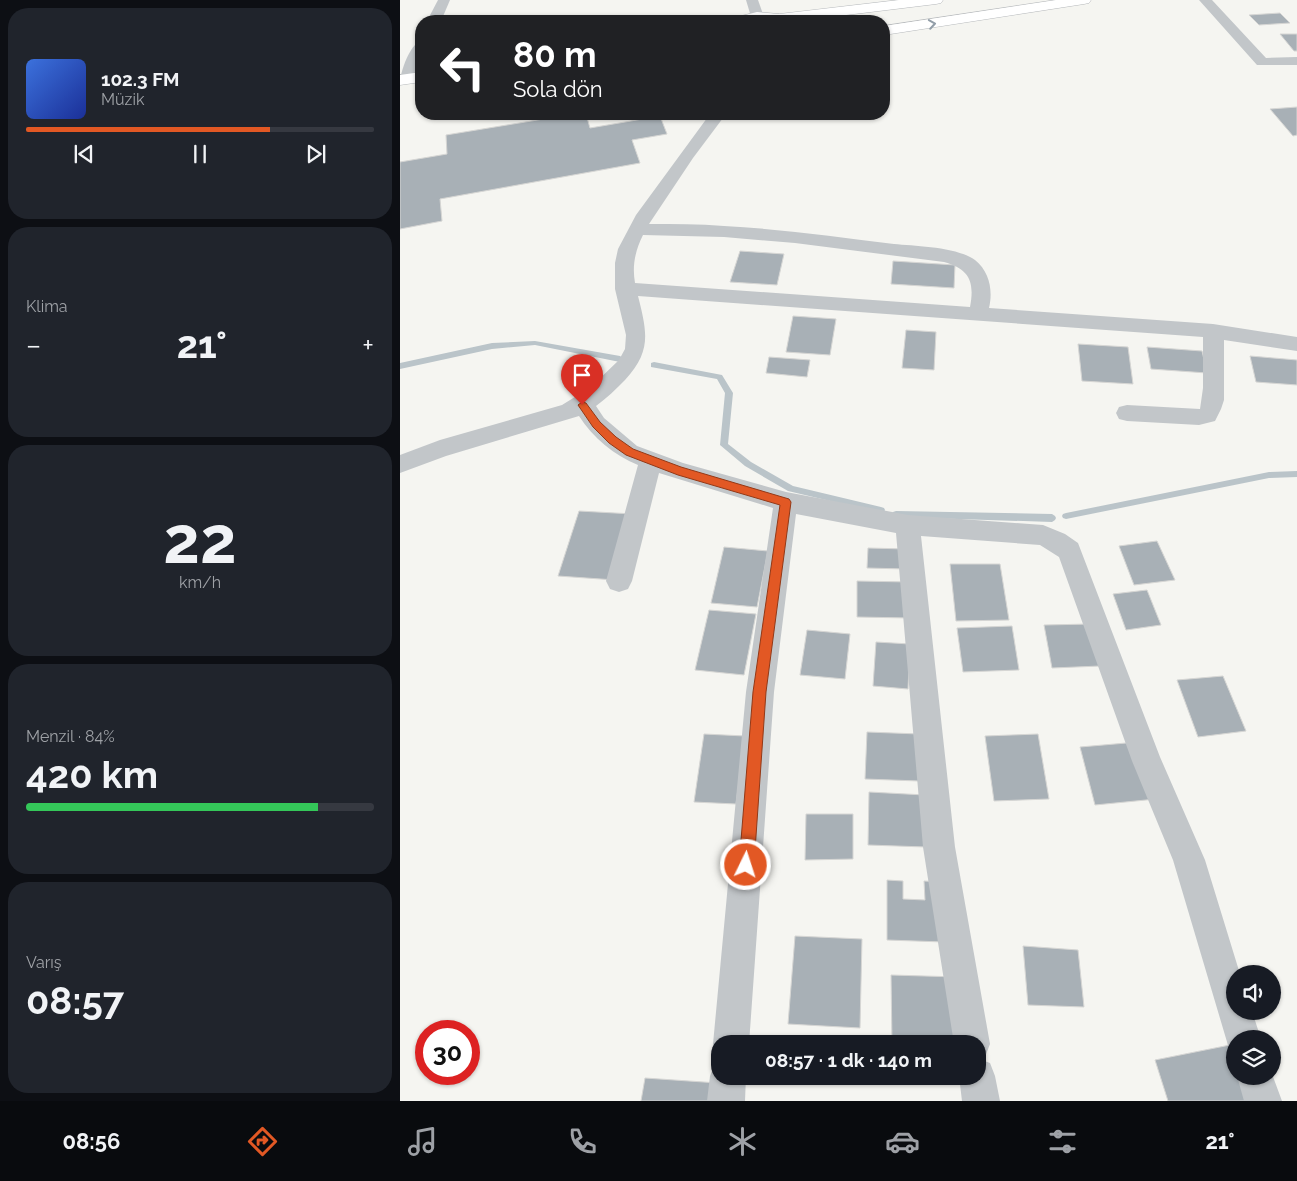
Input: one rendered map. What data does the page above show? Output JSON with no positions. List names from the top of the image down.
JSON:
{
  "page": {
    "turn": ["80 m", "Sola dön"],
    "song": ["102.3 FM", "Müzik"],
    "tile": [
      "Klima",
      ["22", "km/h"],
      ["Menzil · 84%", "420 km"],
      ["Varış", "08:57"]
    ],
    "heat": ["−", "21°", "+"],
    "limit": "30",
    "trip": "08:57 · 1 dk · 140 m",
    "tabs": ["08:56", "21°"]
  }
}
